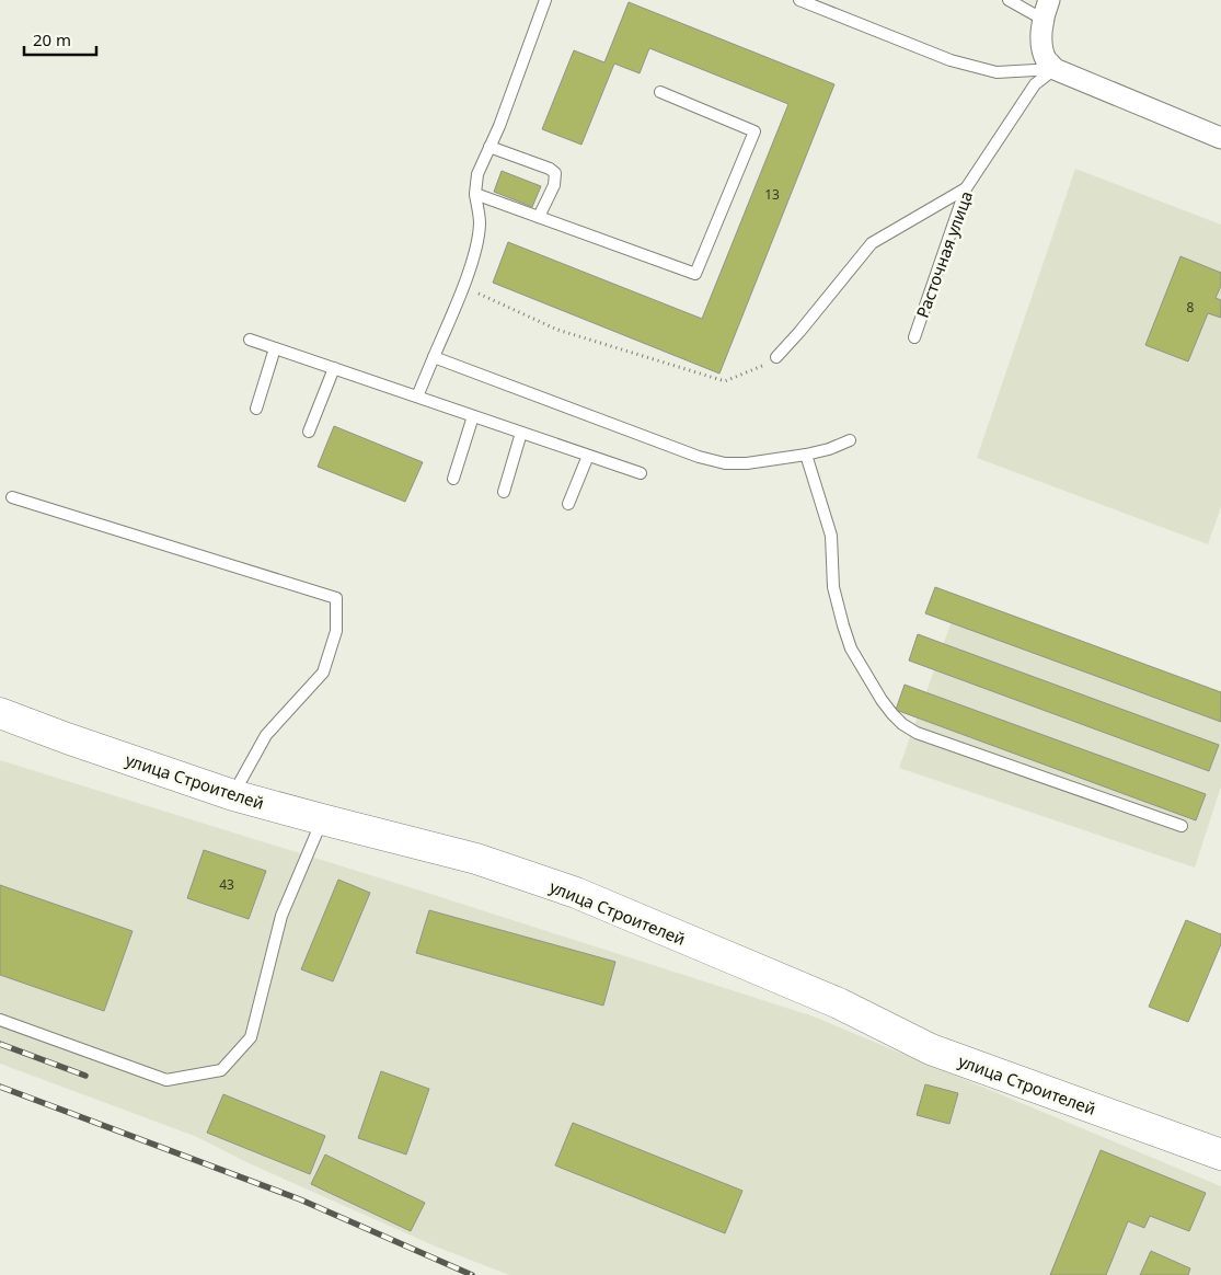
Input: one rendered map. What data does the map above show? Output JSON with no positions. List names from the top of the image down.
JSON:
{
  "streets": {
    "street": ["улица Строителей"],
    "lane": ["Расточная улица"]
  },
  "house_numbers": ["13", "8", "43"],
  "scale_bar": "20 m"
}
